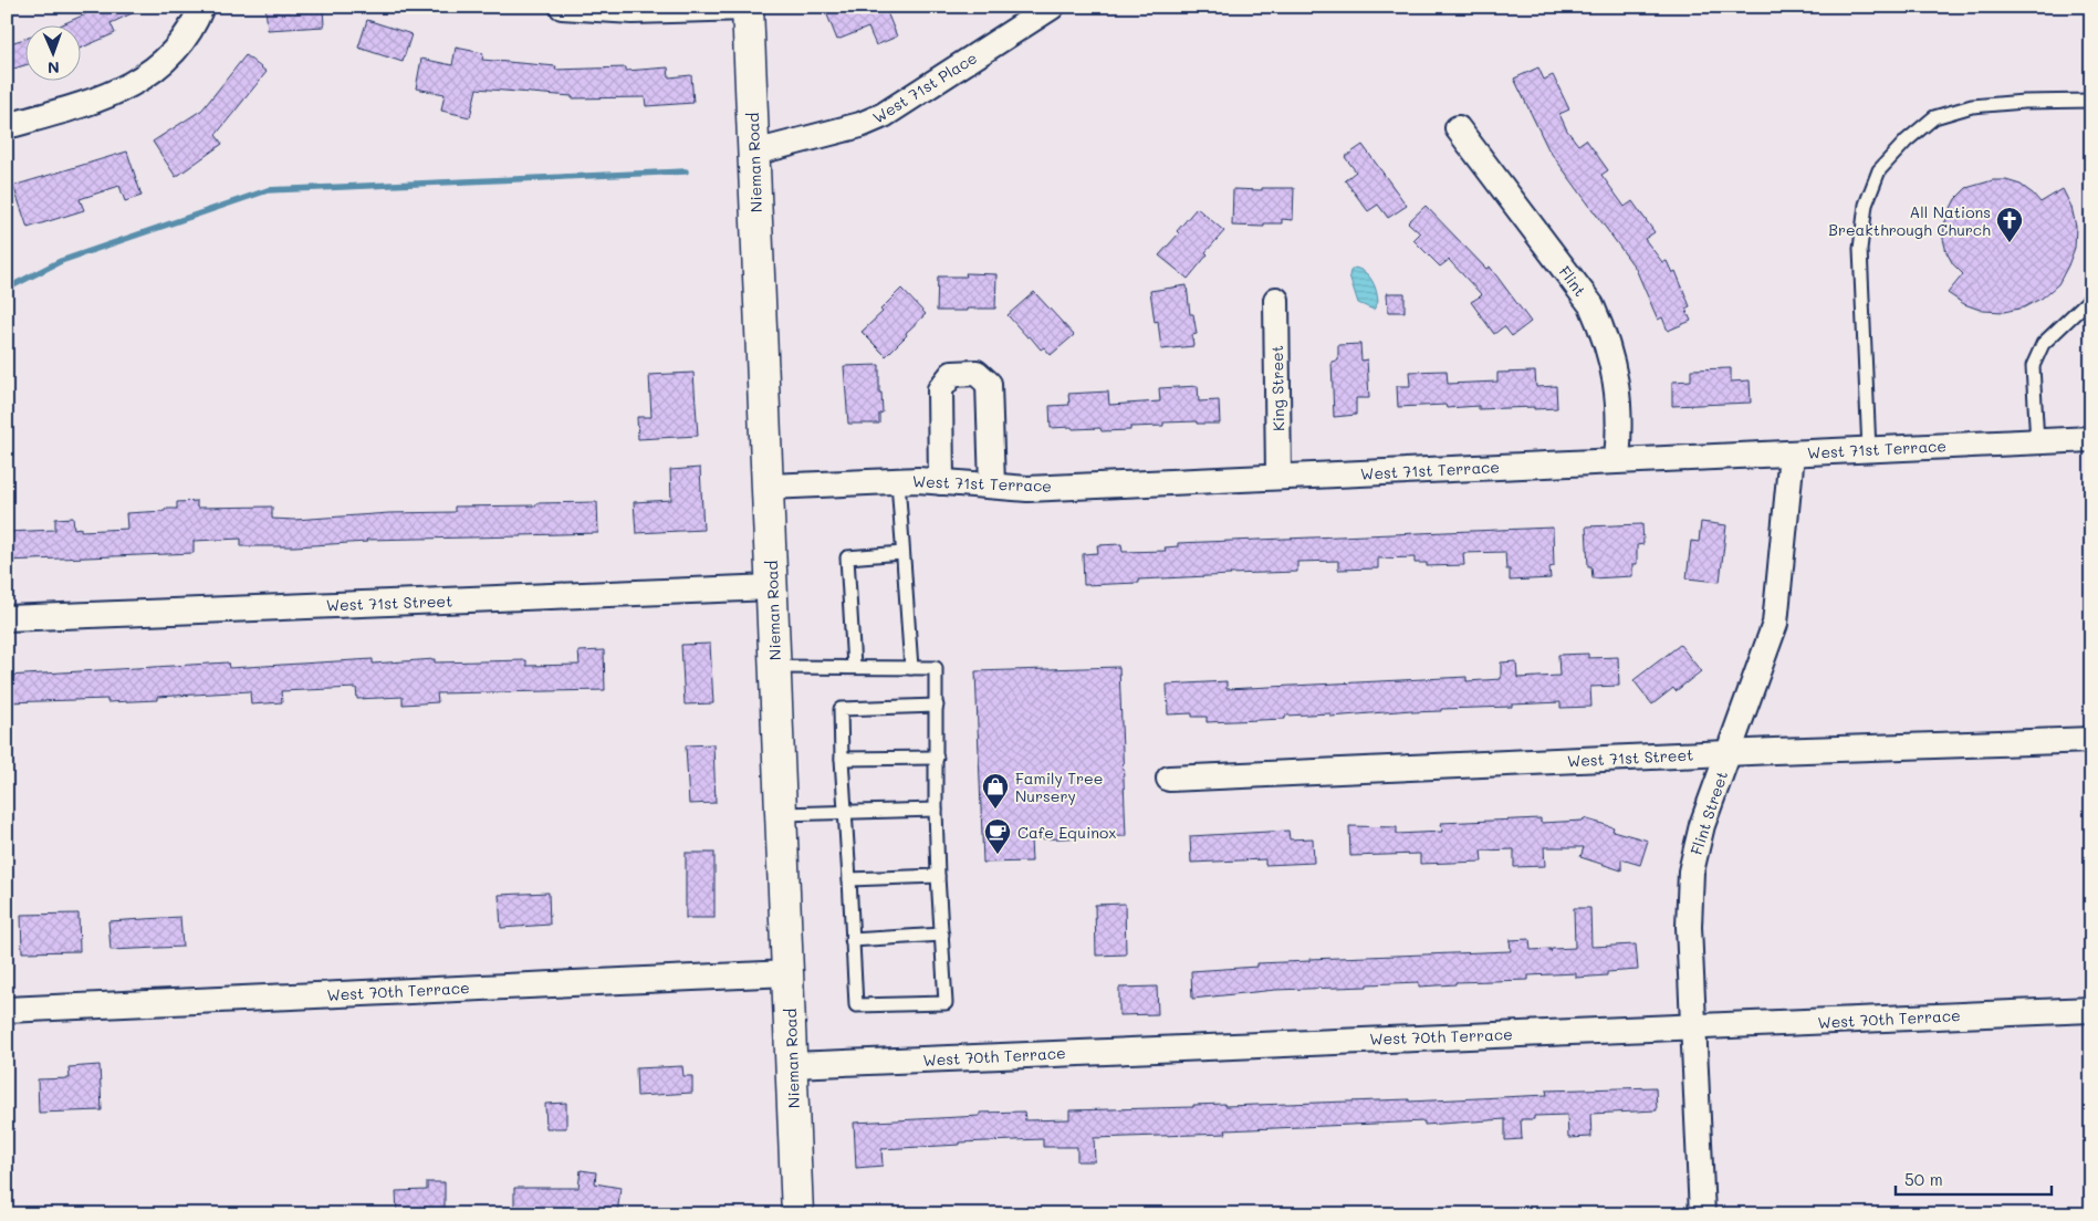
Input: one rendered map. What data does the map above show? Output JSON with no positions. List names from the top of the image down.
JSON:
{
  "streets": {
    "main road": ["Nieman Road"],
    "street": [
      "West 71st Place",
      "Flint",
      "King Street",
      "West 71st Terrace",
      "West 71st Street",
      "Flint Street",
      "West 70th Terrace"
    ]
  },
  "crossings": [
    ["West 71st Place", "Nieman Road"],
    ["Nieman Road", "West 71st Terrace"],
    ["Nieman Road", "West 71st Street"],
    ["Nieman Road", "West 70th Terrace"],
    ["Flint", "West 71st Terrace"],
    ["King Street", "West 71st Terrace"],
    ["West 71st Terrace", "Flint Street"],
    ["West 71st Street", "Flint Street"],
    ["Flint Street", "West 70th Terrace"]
  ],
  "places": {
    "church": ["All Nations Breakthrough Church"],
    "shop": ["Family Tree Nursery"],
    "cafe": ["Cafe Equinox"]
  },
  "scale_bar": "50 m",
  "north": "bottom"
}
